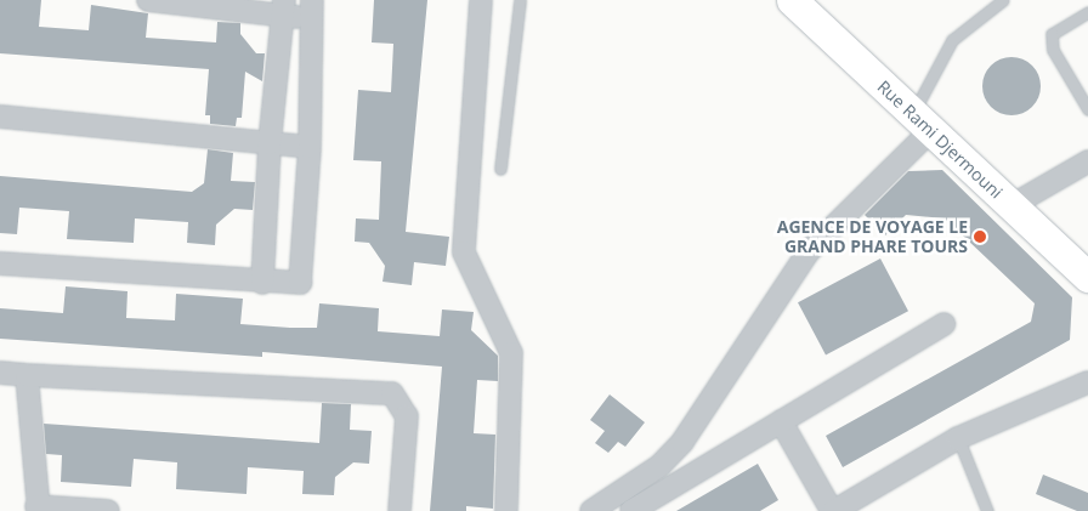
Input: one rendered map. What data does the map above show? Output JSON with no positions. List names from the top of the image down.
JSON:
{
  "streets": {
    "main road": ["Rue Rami Djermouni"]
  },
  "places": ["AGENCE DE VOYAGE LE GRAND PHARE TOURS"]
}
